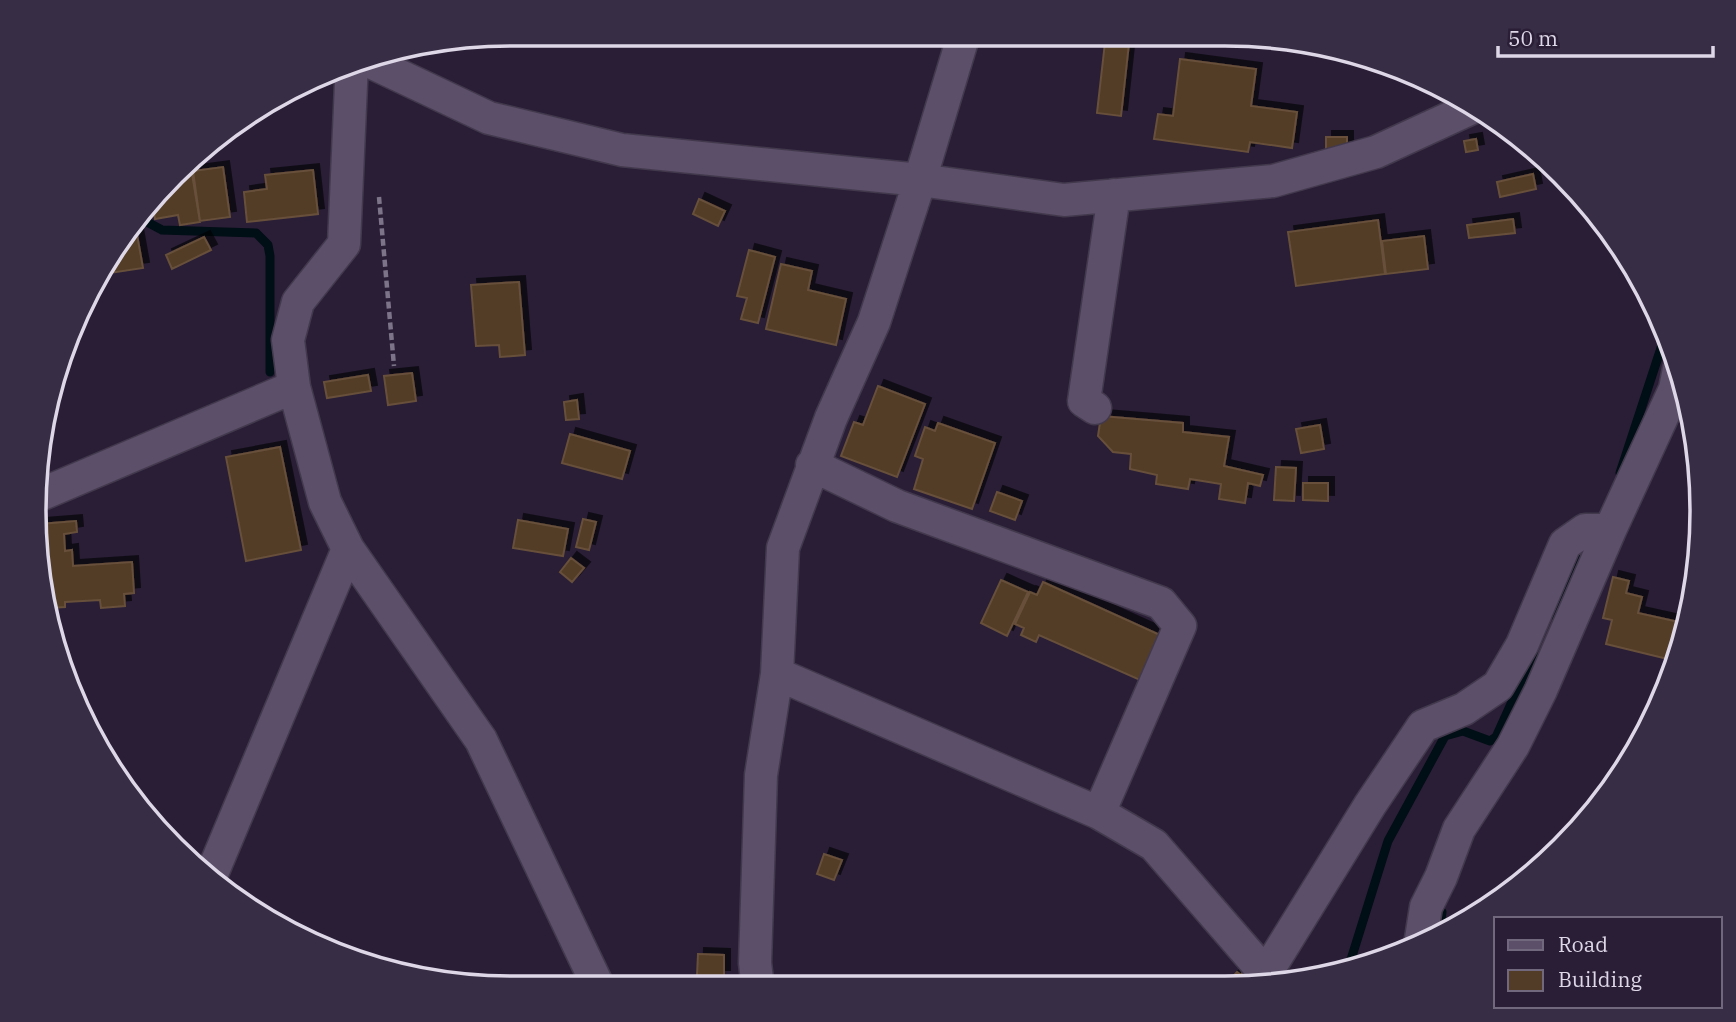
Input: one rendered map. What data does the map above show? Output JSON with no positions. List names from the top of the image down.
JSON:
{
  "legend": ["Road", "Building"],
  "scale_bar": "50 m"
}
